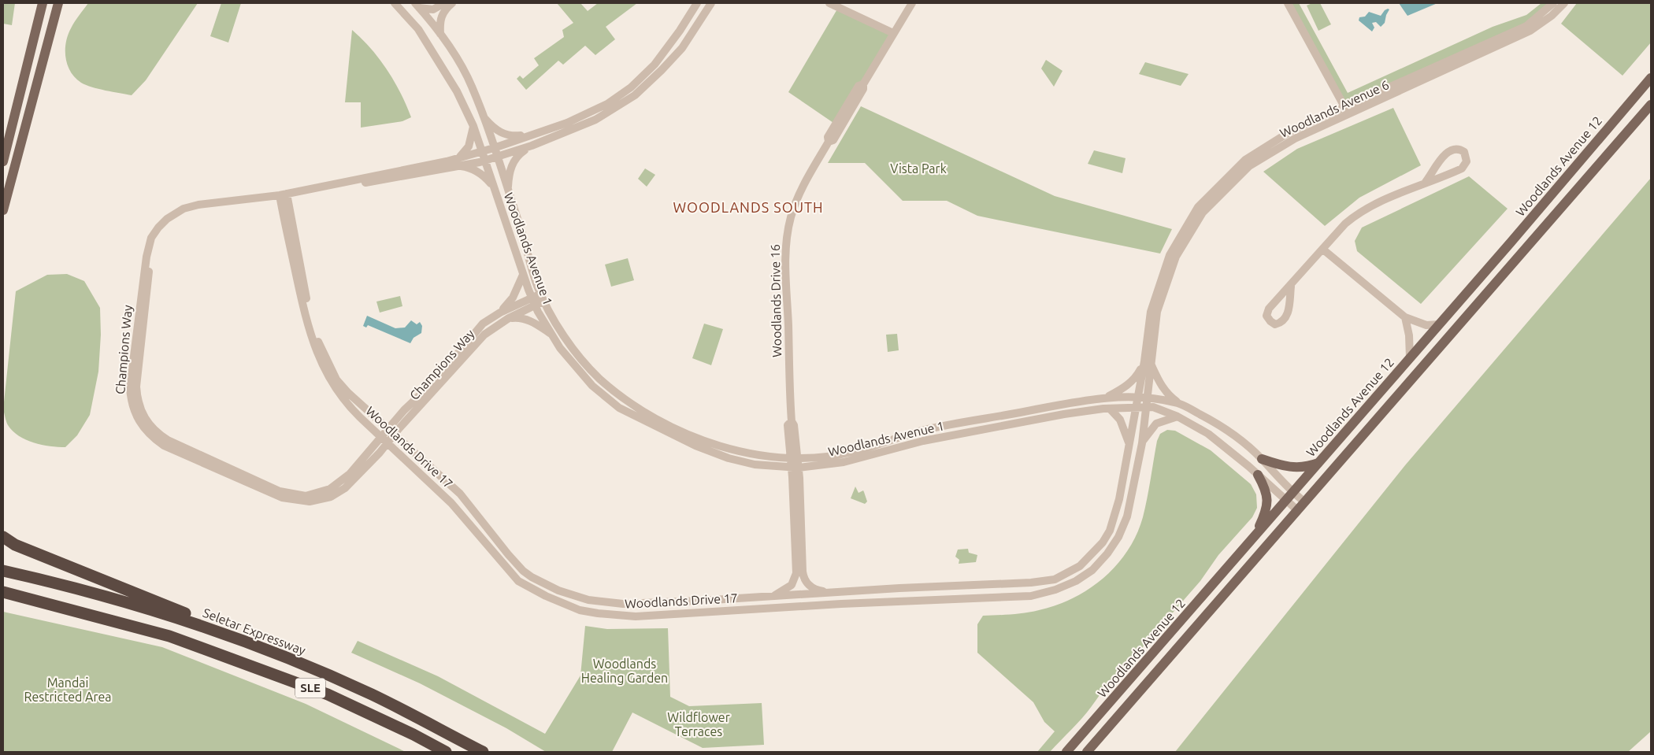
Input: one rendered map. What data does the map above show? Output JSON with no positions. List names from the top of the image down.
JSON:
{
  "streets": {
    "highway": ["Seletar Expressway", "SLE"],
    "main road": ["Woodlands Avenue 12"],
    "street": [
      "Woodlands Avenue 6",
      "Woodlands Avenue 1",
      "Woodlands Drive 16",
      "Champions Way",
      "Woodlands Drive 17"
    ]
  },
  "crossings": [
    ["Woodlands Avenue 6", "Woodlands Avenue 1"],
    ["Woodlands Avenue 6", "Woodlands Drive 17"],
    ["Woodlands Avenue 12", "Woodlands Avenue 1"],
    ["Woodlands Avenue 1", "Woodlands Drive 16"],
    ["Woodlands Avenue 1", "Champions Way"],
    ["Woodlands Avenue 1", "Woodlands Drive 17"],
    ["Woodlands Drive 16", "Woodlands Drive 17"],
    ["Champions Way", "Woodlands Drive 17"]
  ],
  "districts": ["WOODLANDS SOUTH"],
  "parks": [
    "Vista Park",
    "Woodlands Healing Garden",
    "Mandai Restricted Area",
    "Wildflower Terraces"
  ]
}
